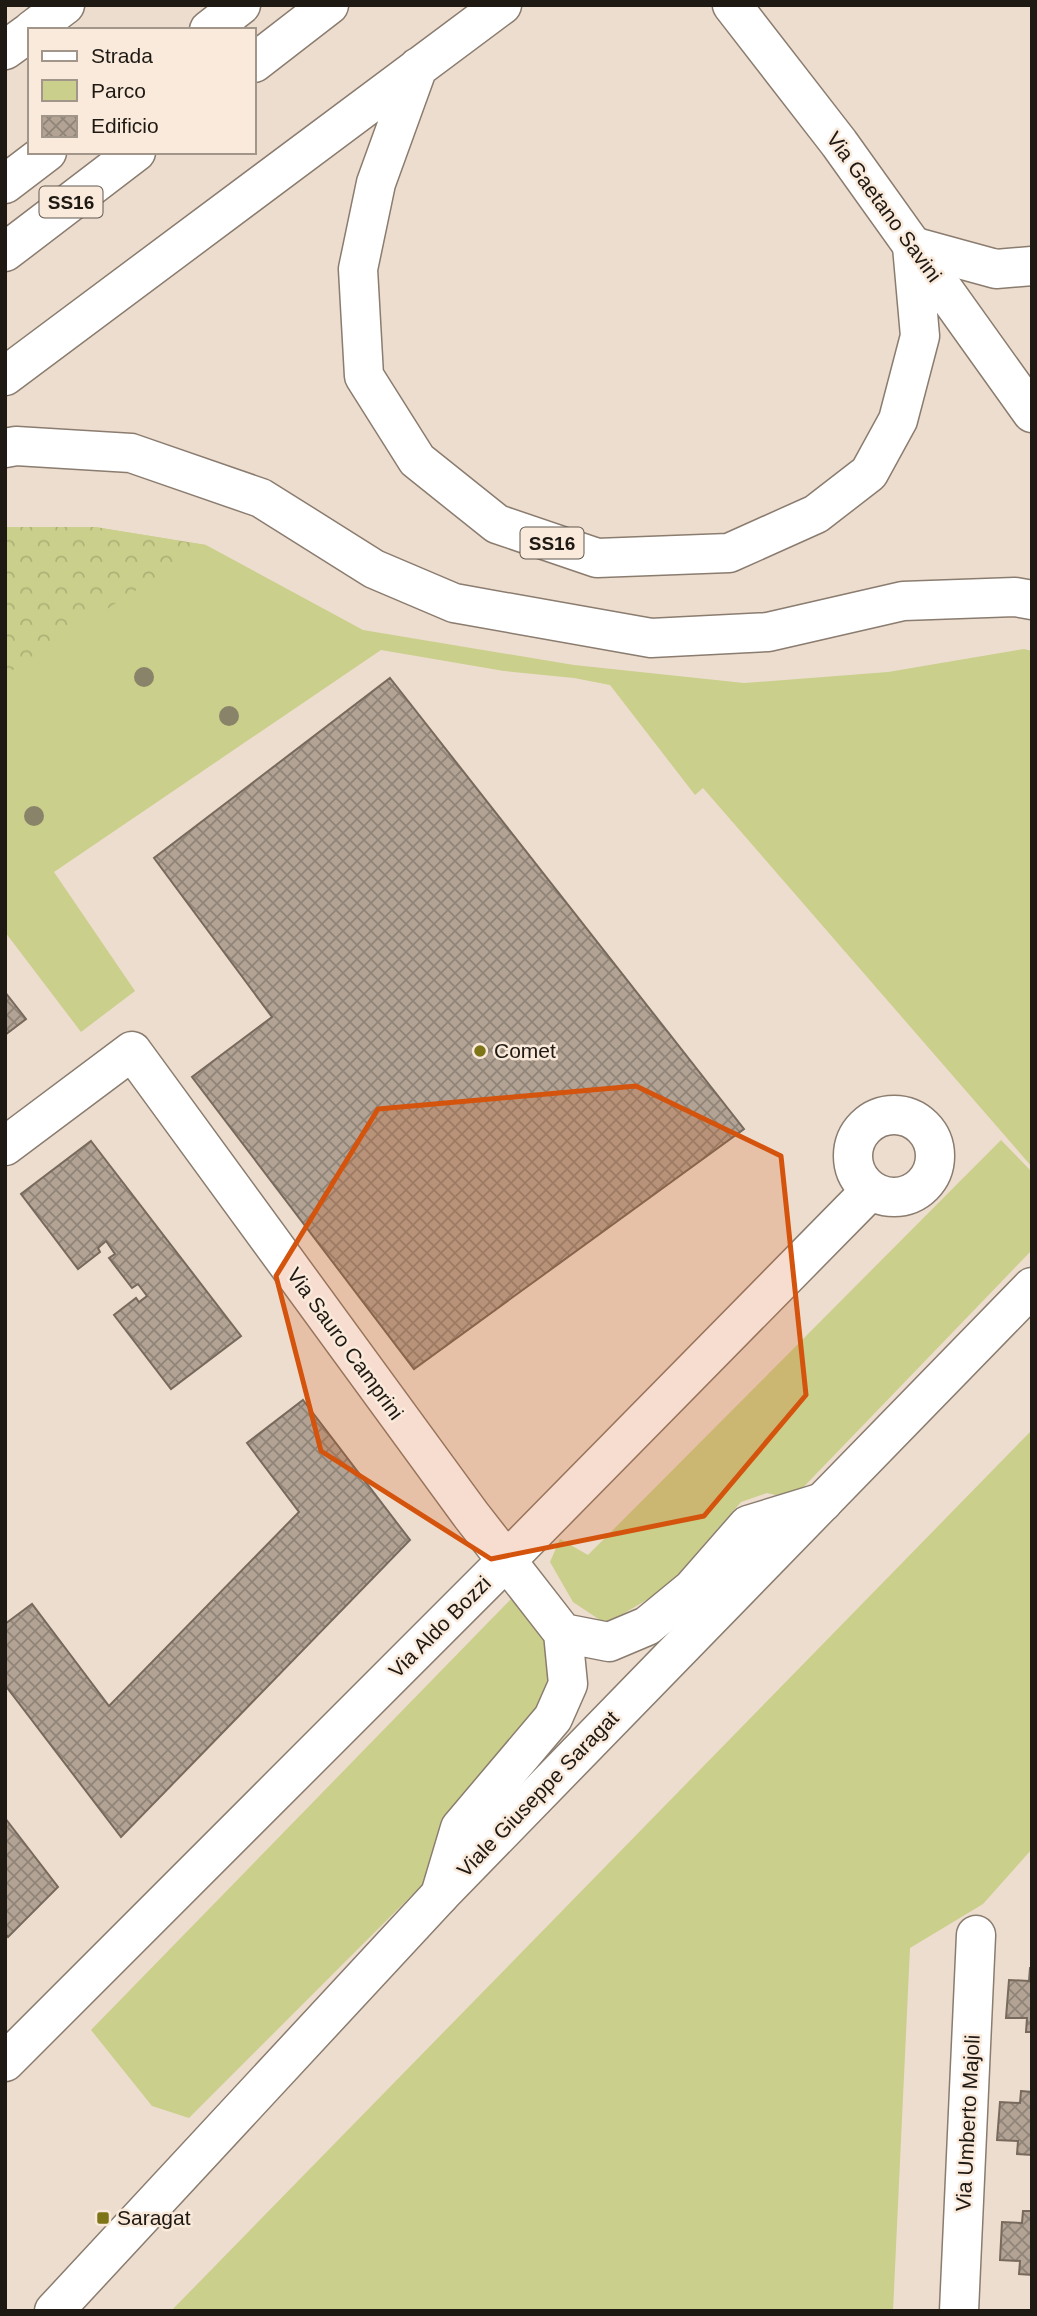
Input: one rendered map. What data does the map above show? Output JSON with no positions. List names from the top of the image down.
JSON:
{
  "streets": {
    "main road": [
      "SS16",
      "Via Gaetano Savini",
      "Via Sauro Camprini",
      "Via Aldo Bozzi",
      "Viale Giuseppe Saragat",
      "Via Umberto Majoli"
    ]
  },
  "crossings": [
    ["SS16", "Via Gaetano Savini"],
    ["Via Sauro Camprini", "Via Aldo Bozzi"]
  ],
  "places": {
    "other": ["Comet"],
    "transit": ["Saragat"]
  },
  "legend": ["Strada", "Parco", "Edificio"]
}
